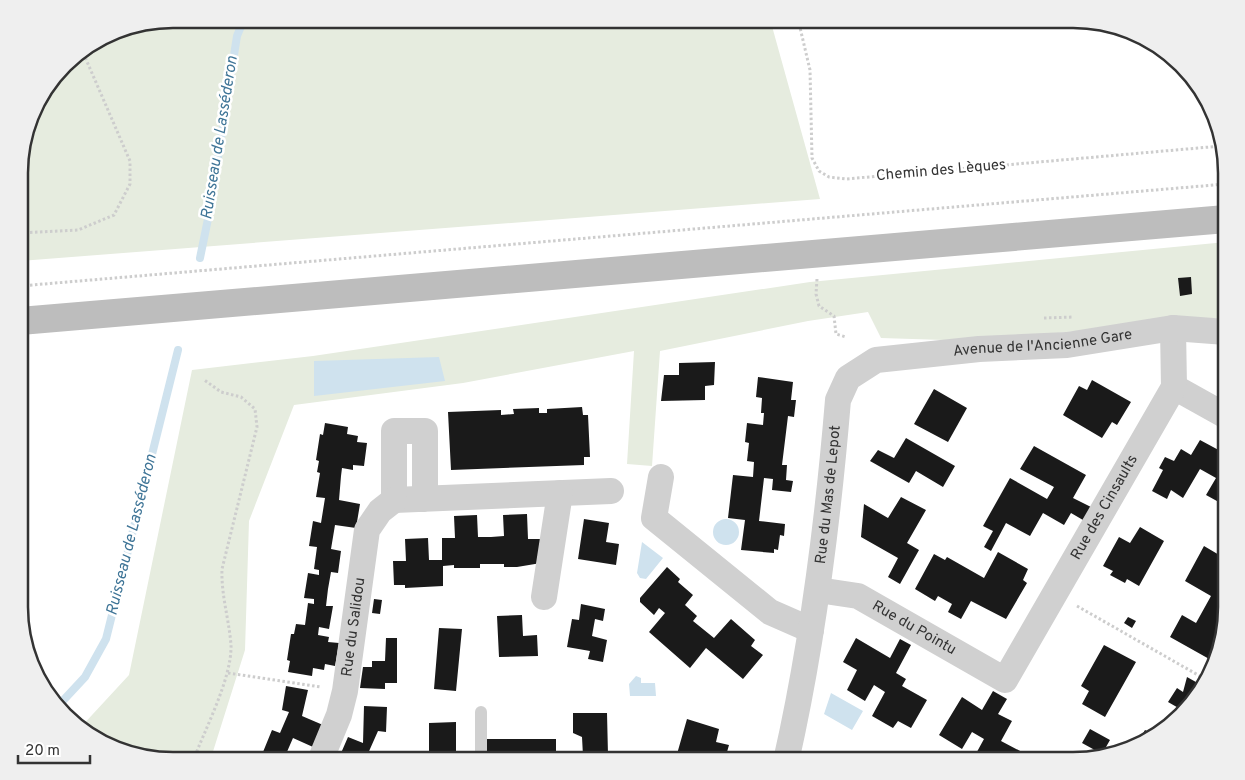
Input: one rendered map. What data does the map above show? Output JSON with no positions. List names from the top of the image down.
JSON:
{
  "streets": {
    "street": [
      "Avenue de l'Ancienne Gare",
      "Rue du Mas de Lepot",
      "Rue des Cinsaults",
      "Rue du Salidou",
      "Rue du Pointu"
    ],
    "path": ["Chemin des Lèques"]
  },
  "crossings": [
    ["Avenue de l'Ancienne Gare", "Rue du Mas de Lepot"],
    ["Rue du Mas de Lepot", "Rue du Pointu"],
    ["Rue des Cinsaults", "Rue du Pointu"]
  ],
  "water": ["Ruisseau de Lasséderon"],
  "scale_bar": "20 m"
}
